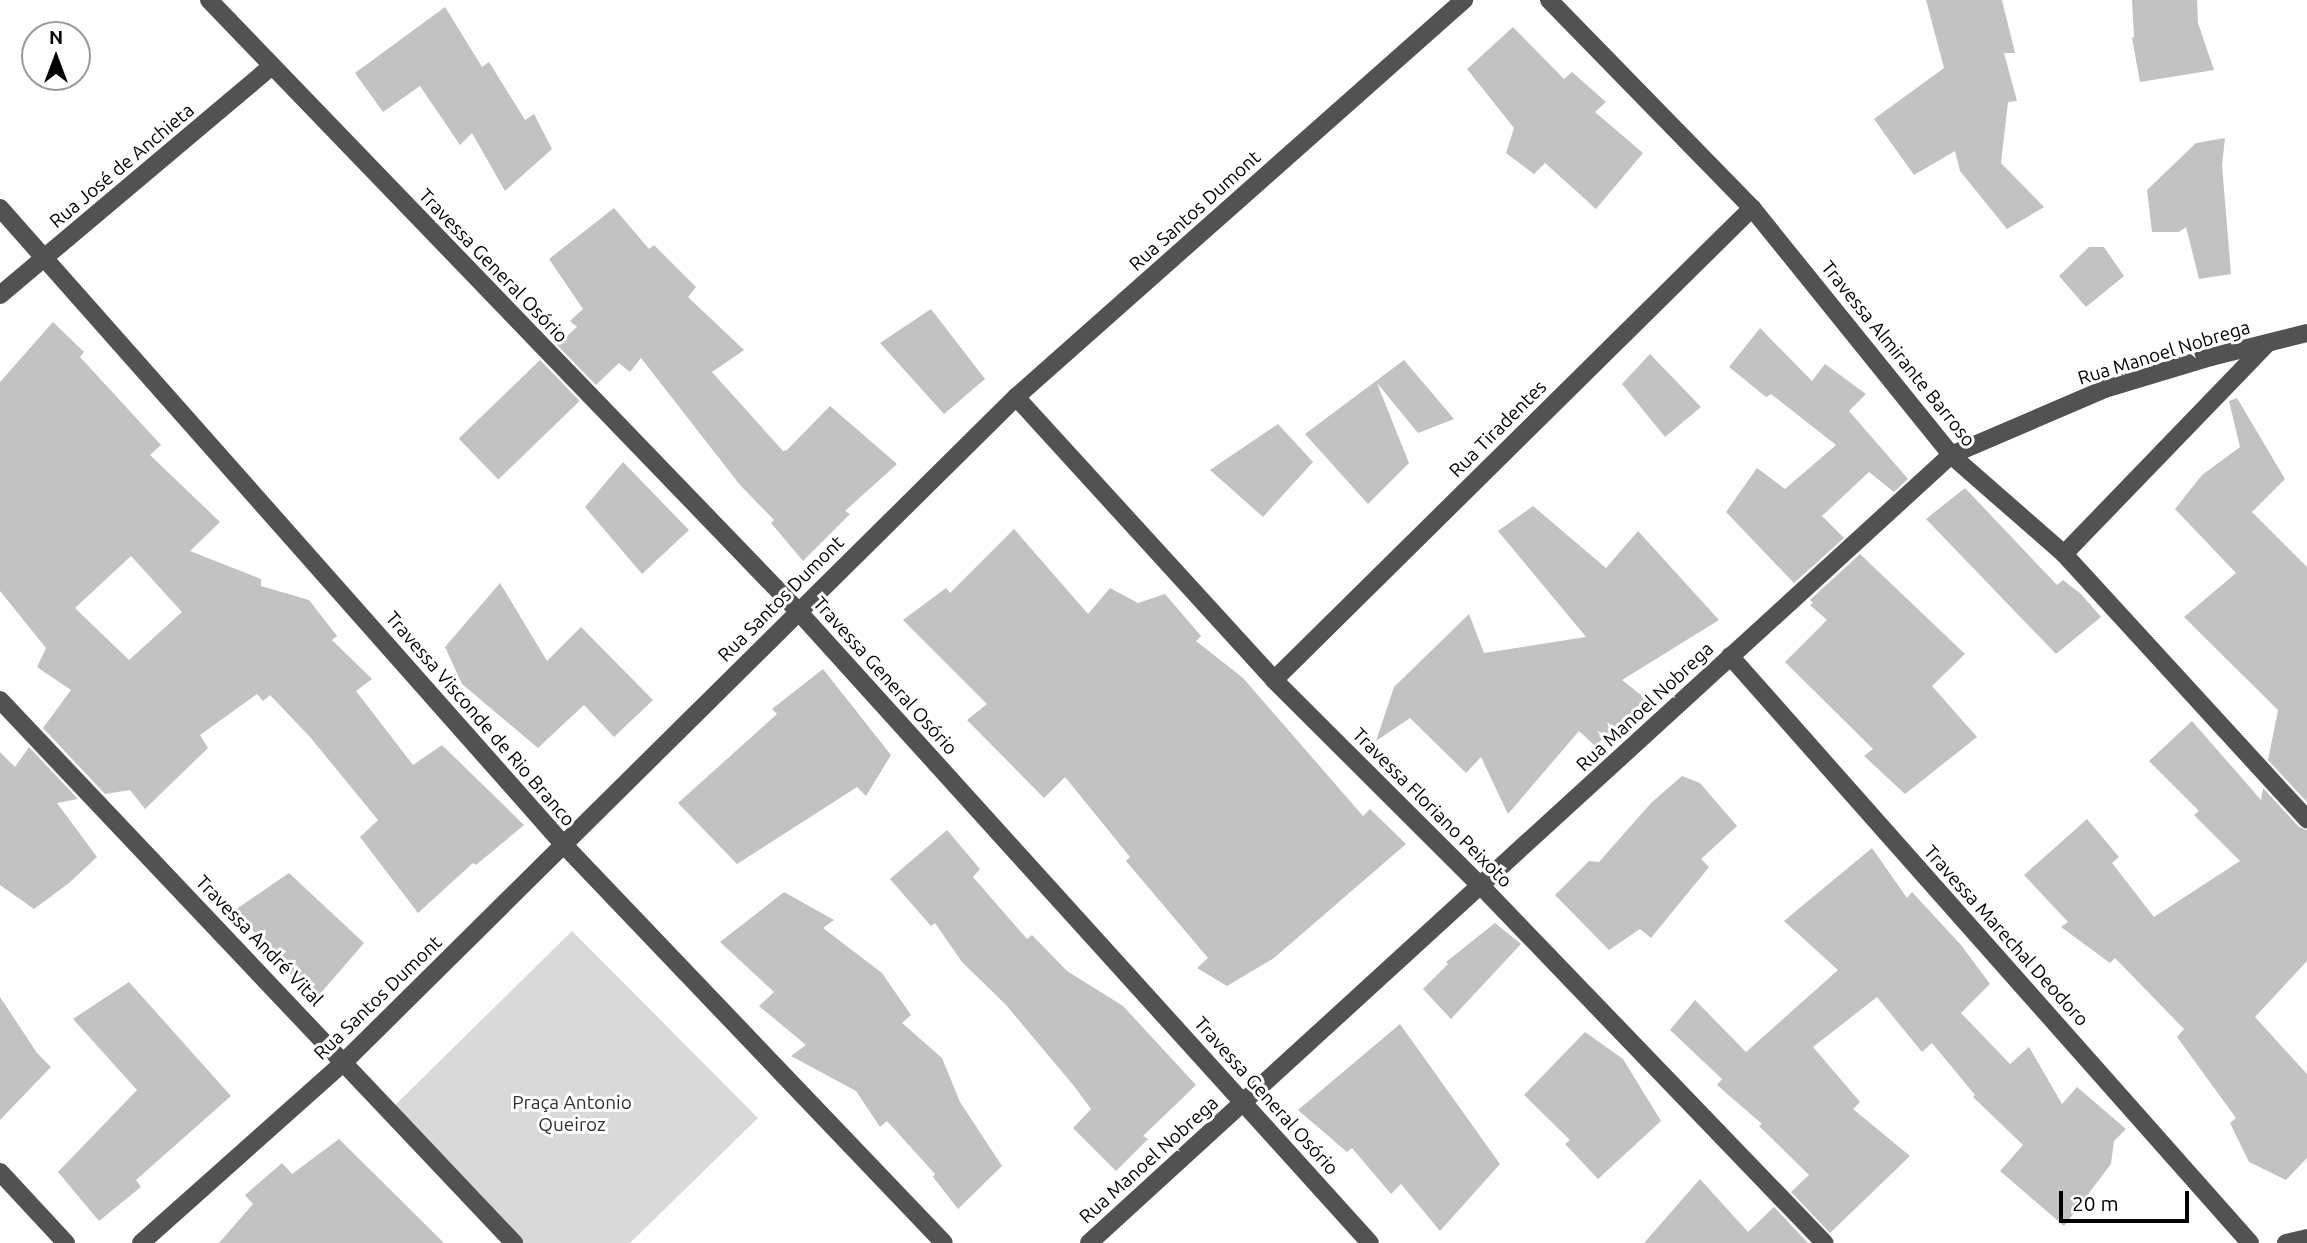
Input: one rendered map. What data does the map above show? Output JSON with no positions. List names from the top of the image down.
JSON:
{
  "streets": {
    "street": [
      "Rua José de Anchieta",
      "Rua Santos Dumont",
      "Travessa General Osório",
      "Rua Manoel Nobrega",
      "Travessa Almirante Barroso",
      "Rua Tiradentes",
      "Travessa Visconde de Rio Branco",
      "Travessa Floriano Peixoto",
      "Travessa Marechal Deodoro",
      "Travessa André Vital"
    ]
  },
  "crossings": [
    ["Rua José de Anchieta", "Travessa General Osório"],
    ["Rua José de Anchieta", "Travessa Visconde de Rio Branco"],
    ["Rua Santos Dumont", "Travessa General Osório"],
    ["Rua Santos Dumont", "Travessa Visconde de Rio Branco"],
    ["Rua Santos Dumont", "Travessa Floriano Peixoto"],
    ["Rua Santos Dumont", "Travessa André Vital"],
    ["Travessa General Osório", "Rua Manoel Nobrega"],
    ["Rua Manoel Nobrega", "Travessa Almirante Barroso"],
    ["Rua Manoel Nobrega", "Travessa Floriano Peixoto"],
    ["Rua Manoel Nobrega", "Travessa Marechal Deodoro"],
    ["Travessa Almirante Barroso", "Rua Tiradentes"],
    ["Rua Tiradentes", "Travessa Floriano Peixoto"]
  ],
  "parks": ["Praça Antonio Queiroz"],
  "scale_bar": "20 m",
  "north": "top"
}
